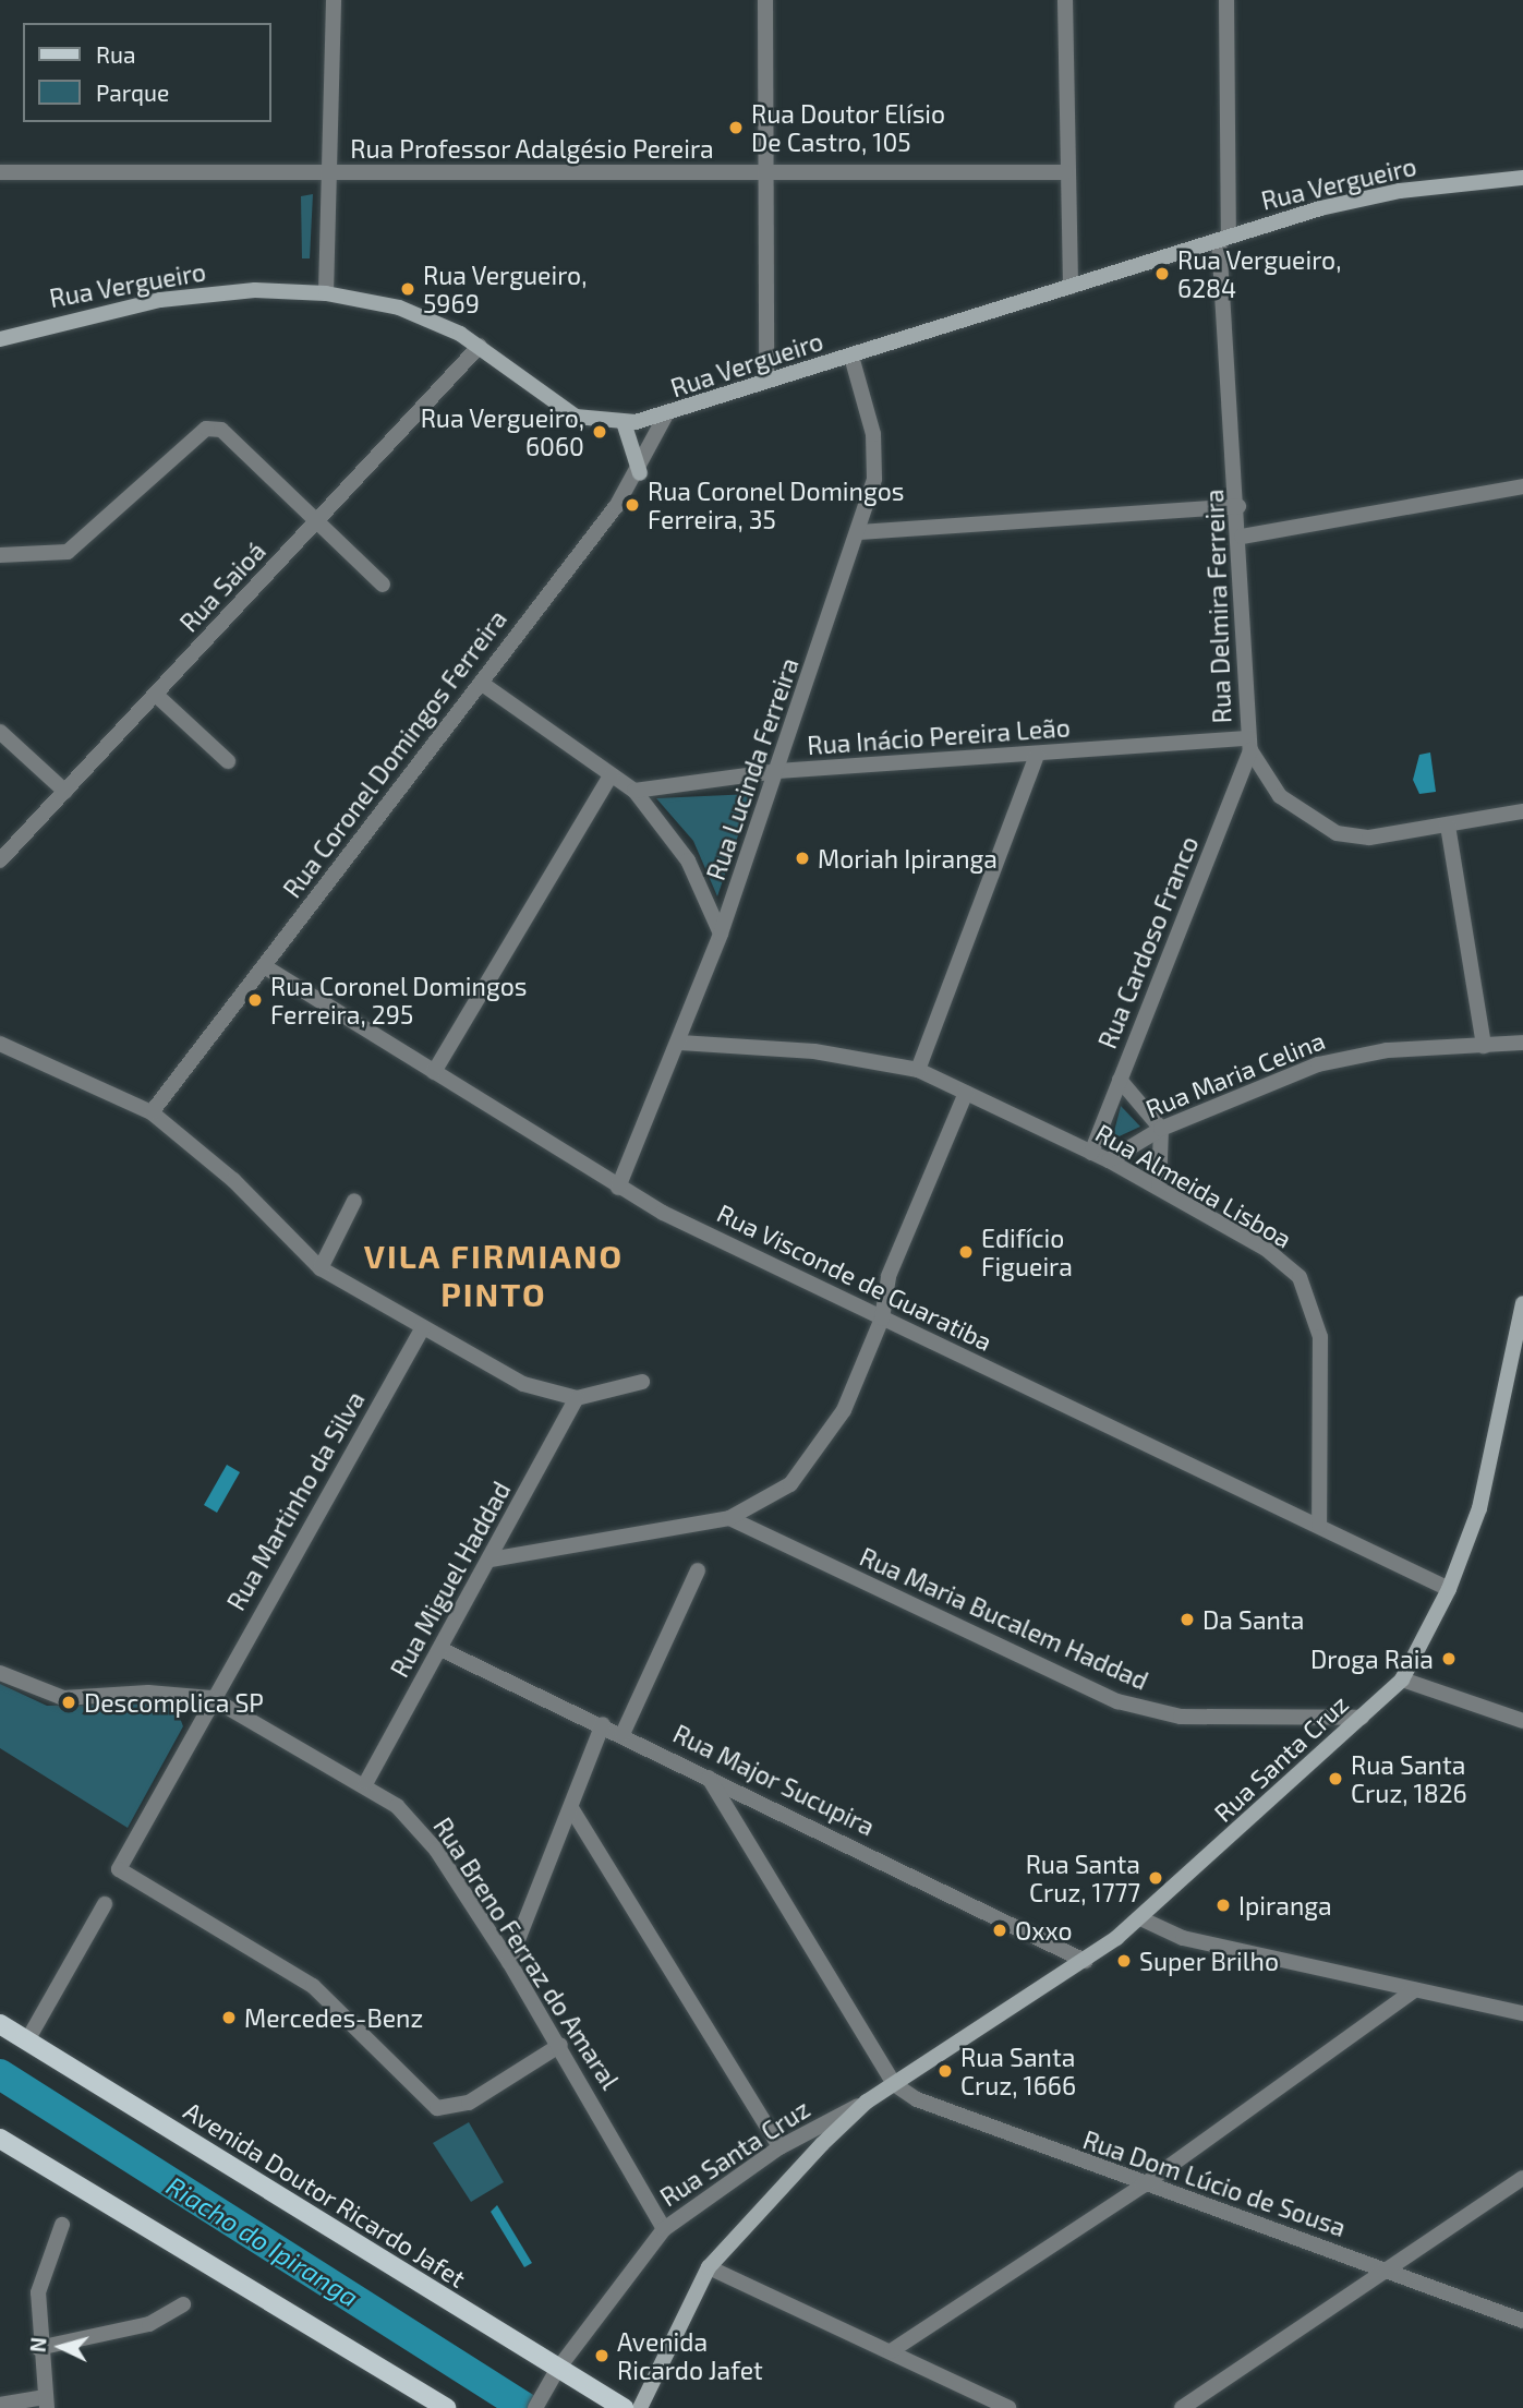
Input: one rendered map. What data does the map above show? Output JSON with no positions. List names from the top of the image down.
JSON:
{
  "streets": {
    "main road": ["Rua Vergueiro", "Rua Santa Cruz", "Avenida Doutor Ricardo Jafet"],
    "street": [
      "Rua Professor Adalgésio Pereira",
      "Rua Saioá",
      "Rua Delmira Ferreira",
      "Rua Inácio Pereira Leão",
      "Rua Coronel Domingos Ferreira",
      "Rua Lucinda Ferreira",
      "Rua Cardoso Franco",
      "Rua Maria Celina",
      "Rua Almeida Lisboa",
      "Rua Visconde de Guaratiba",
      "Rua Martinho da Silva",
      "Rua Miguel Haddad",
      "Rua Maria Bucalem Haddad",
      "Rua Major Sucupira",
      "Rua Breno Ferraz do Amaral",
      "Rua Dom Lúcio de Sousa"
    ]
  },
  "crossings": [
    ["Rua Vergueiro", "Rua Saioá"],
    ["Rua Vergueiro", "Rua Delmira Ferreira"],
    ["Rua Vergueiro", "Rua Coronel Domingos Ferreira"],
    ["Rua Vergueiro", "Rua Lucinda Ferreira"],
    ["Rua Delmira Ferreira", "Rua Inácio Pereira Leão"],
    ["Rua Delmira Ferreira", "Rua Cardoso Franco"],
    ["Rua Inácio Pereira Leão", "Rua Lucinda Ferreira"],
    ["Rua Inácio Pereira Leão", "Rua Cardoso Franco"],
    ["Rua Coronel Domingos Ferreira", "Rua Visconde de Guaratiba"],
    ["Rua Lucinda Ferreira", "Rua Almeida Lisboa"],
    ["Rua Lucinda Ferreira", "Rua Visconde de Guaratiba"],
    ["Rua Cardoso Franco", "Rua Almeida Lisboa"],
    ["Rua Maria Celina", "Rua Almeida Lisboa"],
    ["Rua Almeida Lisboa", "Rua Visconde de Guaratiba"],
    ["Rua Visconde de Guaratiba", "Rua Santa Cruz"],
    ["Rua Martinho da Silva", "Rua Breno Ferraz do Amaral"],
    ["Rua Miguel Haddad", "Rua Major Sucupira"],
    ["Rua Miguel Haddad", "Rua Breno Ferraz do Amaral"],
    ["Rua Maria Bucalem Haddad", "Rua Santa Cruz"],
    ["Rua Santa Cruz", "Rua Major Sucupira"],
    ["Rua Santa Cruz", "Rua Breno Ferraz do Amaral"],
    ["Rua Santa Cruz", "Rua Dom Lúcio de Sousa"],
    ["Rua Santa Cruz", "Avenida Doutor Ricardo Jafet"]
  ],
  "districts": ["VILA FIRMIANO PINTO"],
  "water": ["Riacho do Ipiranga"],
  "places": [
    "Rua Doutor Elísio De Castro, 105",
    "Rua Vergueiro, 6284",
    "Rua Vergueiro, 5969",
    "Rua Vergueiro, 6060",
    "Rua Coronel Domingos Ferreira, 35",
    "Moriah Ipiranga",
    "Rua Coronel Domingos Ferreira, 295",
    "Edifício Figueira",
    "Da Santa",
    "Droga Raia",
    "Descomplica SP",
    "Rua Santa Cruz, 1826",
    "Rua Santa Cruz, 1777",
    "Ipiranga",
    "Oxxo",
    "Super Brilho",
    "Mercedes-Benz",
    "Rua Santa Cruz, 1666",
    "Avenida Ricardo Jafet"
  ],
  "legend": ["Rua", "Parque"],
  "north": "left"
}
